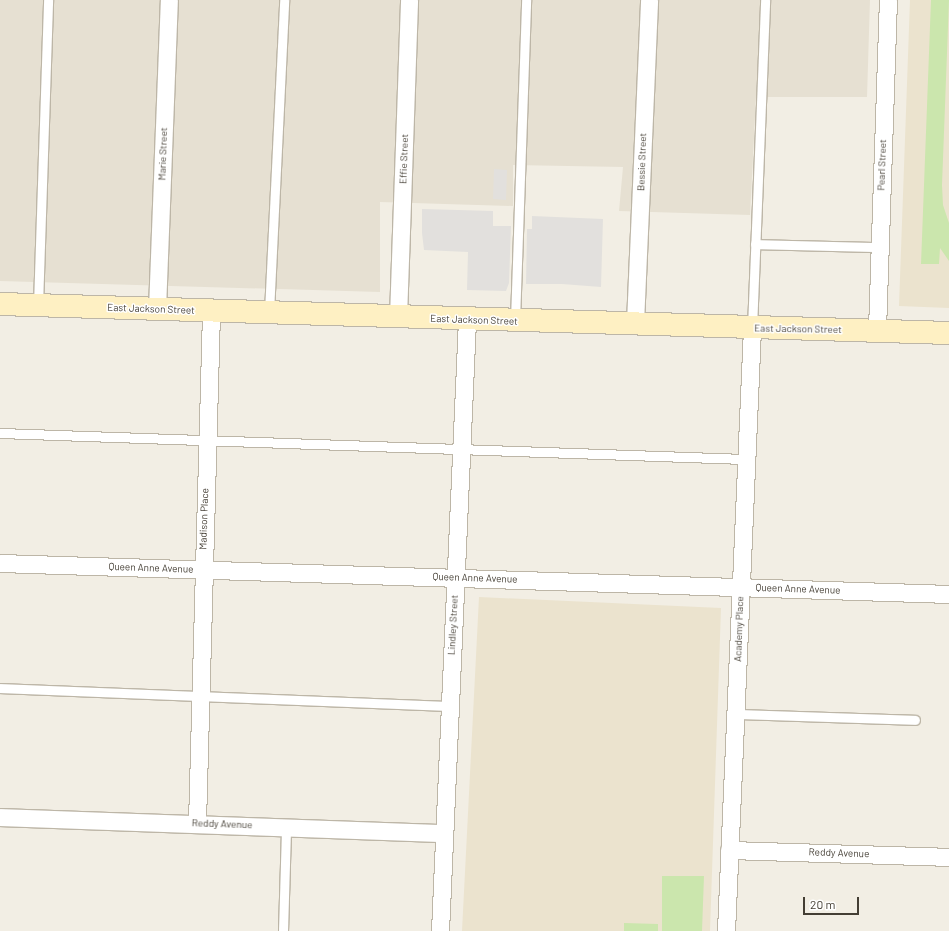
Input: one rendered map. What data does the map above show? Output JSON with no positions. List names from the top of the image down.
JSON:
{
  "streets": {
    "street": [
      "Marie Street",
      "Effie Street",
      "Bessie Street",
      "Pearl Street",
      "East Jackson Street",
      "Madison Place",
      "Queen Anne Avenue",
      "Lindley Street",
      "Academy Place",
      "Reddy Avenue"
    ]
  },
  "crossings": [
    ["Marie Street", "East Jackson Street"],
    ["Effie Street", "East Jackson Street"],
    ["Bessie Street", "East Jackson Street"],
    ["Pearl Street", "East Jackson Street"],
    ["East Jackson Street", "Madison Place"],
    ["East Jackson Street", "Lindley Street"],
    ["East Jackson Street", "Academy Place"],
    ["Madison Place", "Queen Anne Avenue"],
    ["Madison Place", "Reddy Avenue"],
    ["Queen Anne Avenue", "Lindley Street"],
    ["Queen Anne Avenue", "Academy Place"],
    ["Lindley Street", "Reddy Avenue"],
    ["Academy Place", "Reddy Avenue"]
  ],
  "scale_bar": "20 m"
}
